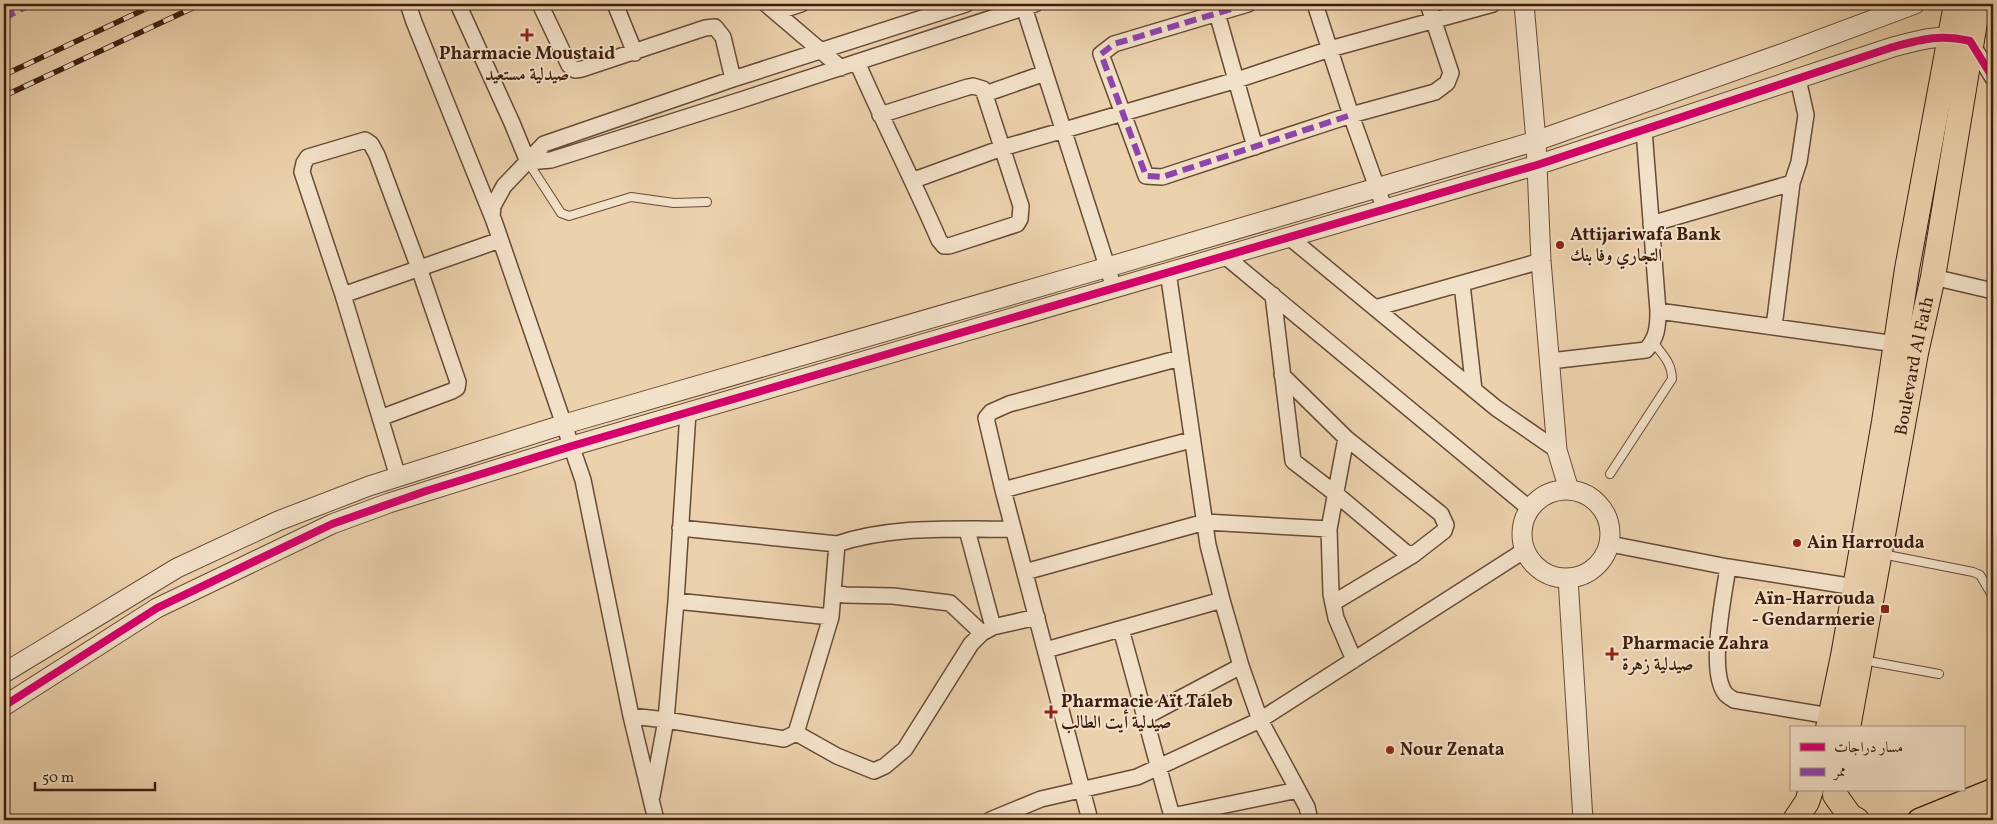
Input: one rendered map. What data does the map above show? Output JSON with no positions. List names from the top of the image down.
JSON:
{
  "streets": {
    "highway": ["Boulevard Al Fath"]
  },
  "places": {
    "health": ["Pharmacie Moustaid صيدلية مستعيد", "Pharmacie Zahra صيدلية زهرة", "Pharmacie Aït Taleb صيدلية أيت الطالب"],
    "other": ["Attijariwafa Bank التجاري وفا بنك", "Ain Harrouda", "Nour Zenata"],
    "transit": ["Aïn-Harrouda - Gendarmerie"]
  },
  "legend": ["مسار دراجات", "ممر"],
  "scale_bar": "50 m"
}
